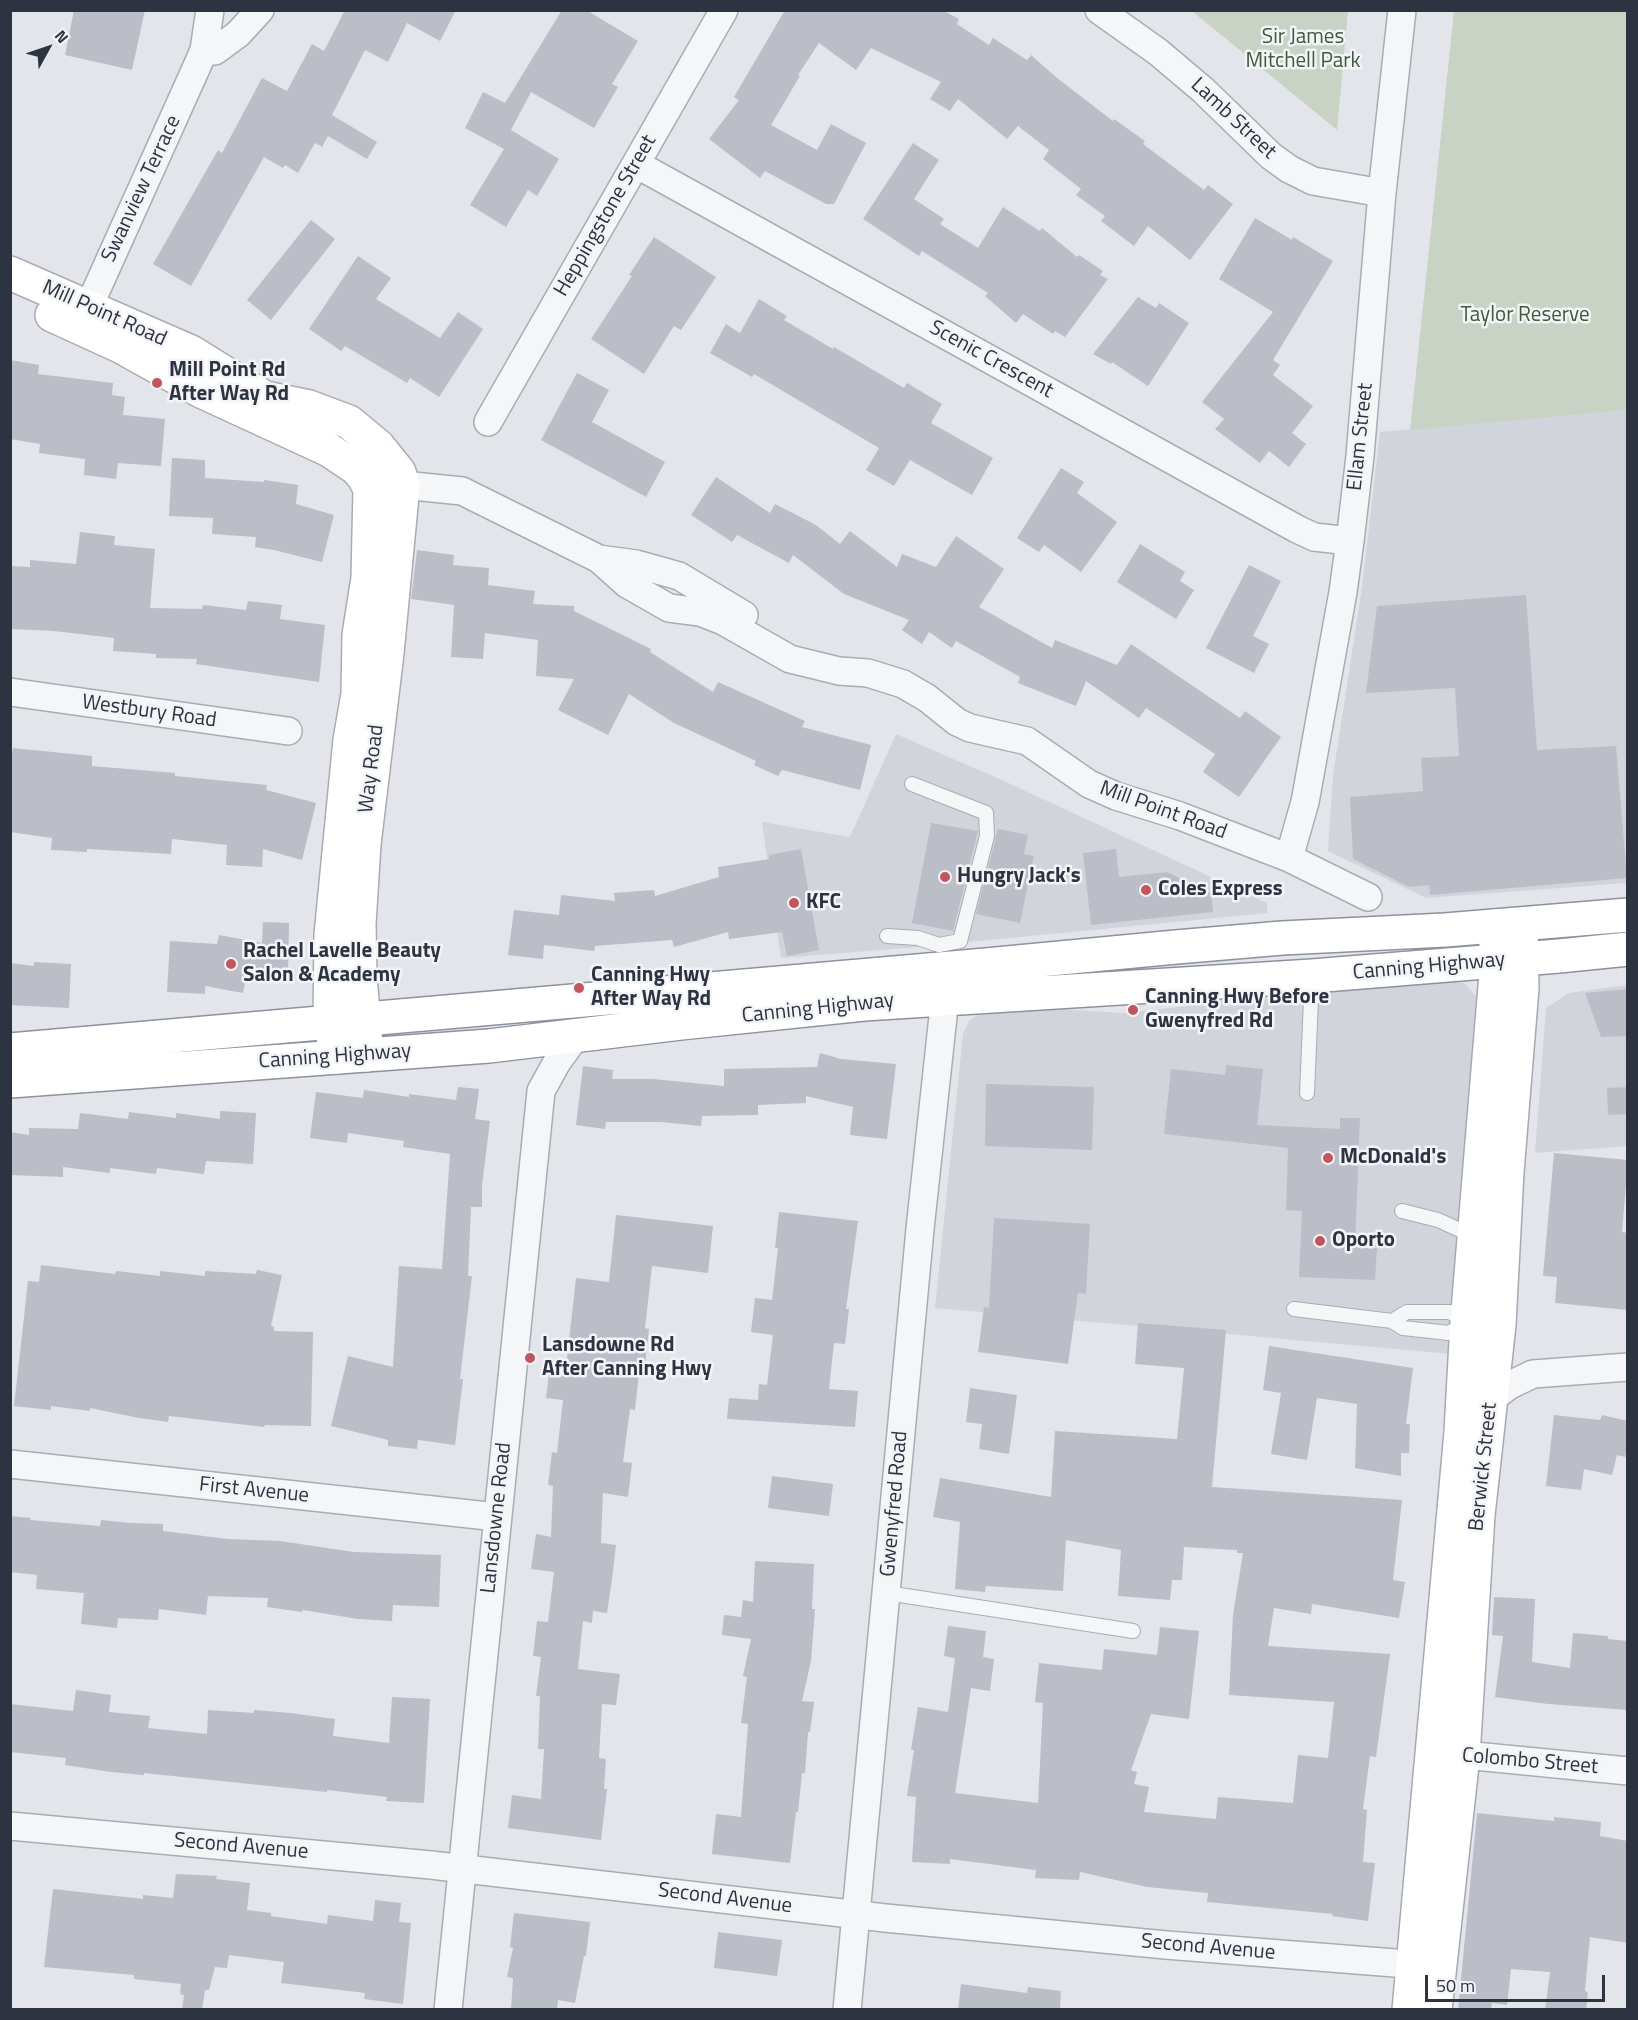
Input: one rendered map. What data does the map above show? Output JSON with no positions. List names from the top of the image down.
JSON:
{
  "streets": {
    "main road": [
      "Mill Point Road",
      "Way Road",
      "Canning Highway",
      "Berwick Street"
    ],
    "street": [
      "Lamb Street",
      "Swanview Terrace",
      "Heppingstone Street",
      "Scenic Crescent",
      "Ellam Street",
      "Westbury Road",
      "First Avenue",
      "Gwenyfred Road",
      "Lansdowne Road",
      "Colombo Street",
      "Second Avenue"
    ]
  },
  "crossings": [
    ["Lamb Street", "Ellam Street"],
    ["Swanview Terrace", "Mill Point Road"],
    ["Heppingstone Street", "Scenic Crescent"],
    ["Mill Point Road", "Ellam Street"],
    ["Mill Point Road", "Way Road"],
    ["Scenic Crescent", "Ellam Street"],
    ["Way Road", "Canning Highway"],
    ["Canning Highway", "Berwick Street"],
    ["Canning Highway", "Gwenyfred Road"],
    ["Canning Highway", "Lansdowne Road"],
    ["Berwick Street", "Colombo Street"],
    ["Berwick Street", "Second Avenue"],
    ["First Avenue", "Lansdowne Road"],
    ["Gwenyfred Road", "Second Avenue"],
    ["Lansdowne Road", "Second Avenue"]
  ],
  "parks": ["Sir James Mitchell Park", "Taylor Reserve"],
  "places": [
    "Mill Point Rd After Way Rd",
    "Hungry Jack's",
    "Coles Express",
    "KFC",
    "Rachel Lavelle Beauty Salon & Academy",
    "Canning Hwy After Way Rd",
    "Canning Hwy Before Gwenyfred Rd",
    "McDonald's",
    "Oporto",
    "Lansdowne Rd After Canning Hwy"
  ],
  "scale_bar": "50 m",
  "north": "top right"
}
